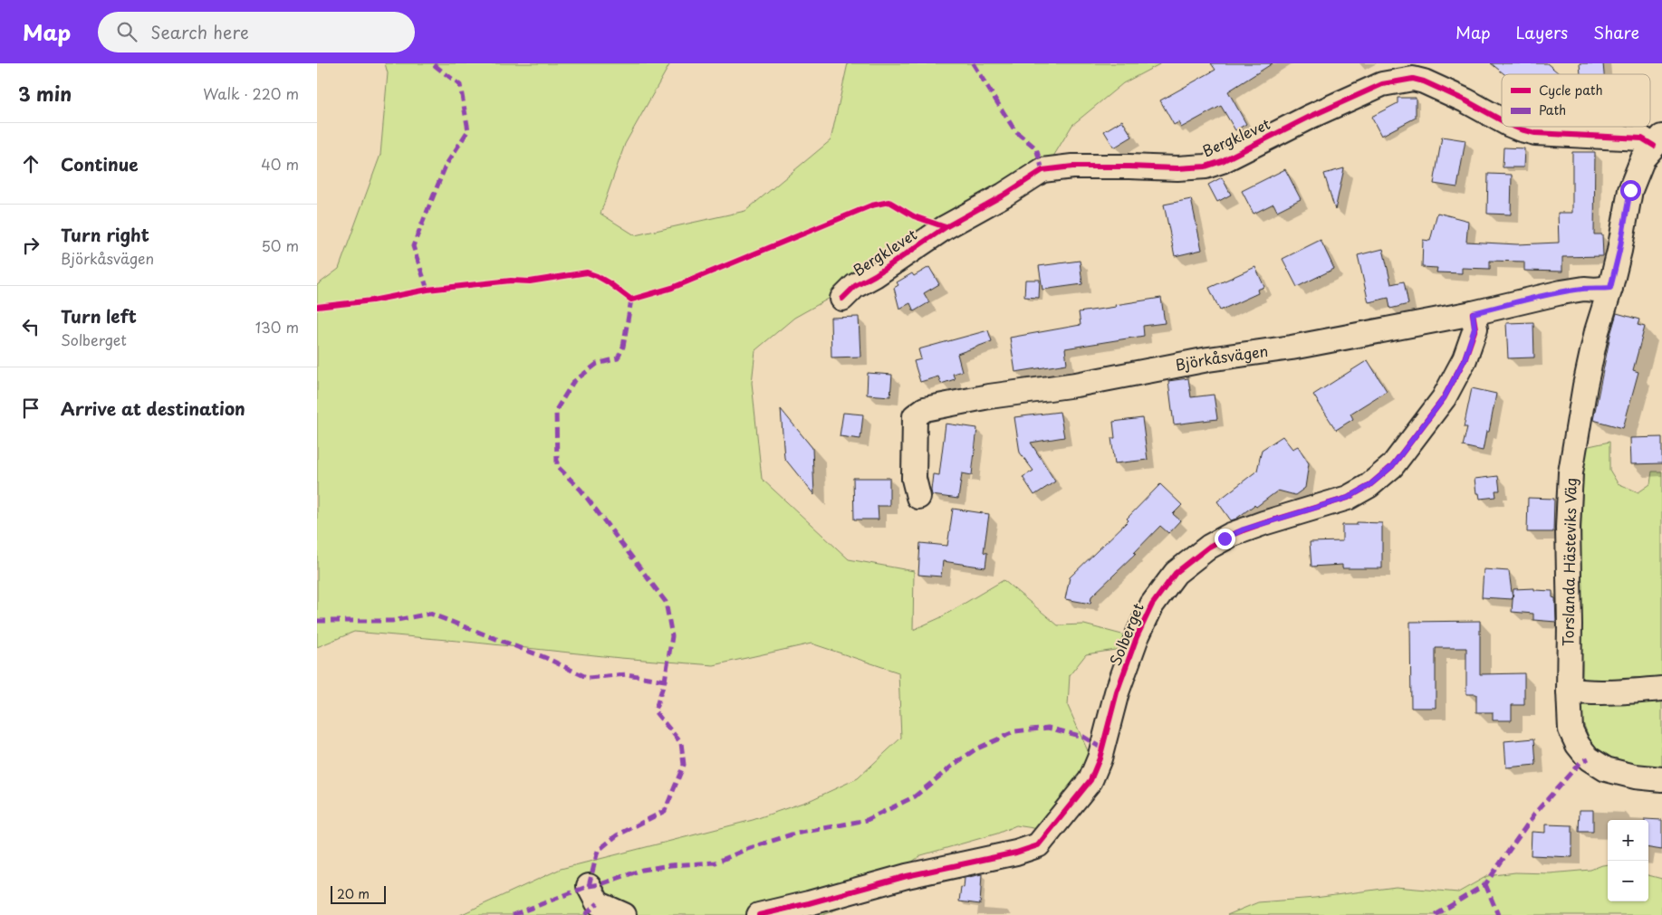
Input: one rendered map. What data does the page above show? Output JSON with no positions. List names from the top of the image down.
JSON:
{
  "streets": {
    "street": [
      "Bergklevet",
      "Björkåsvägen",
      "Torslanda Hästeviks Väg",
      "Solberget"
    ]
  },
  "crossings": [
    ["Bergklevet", "Torslanda Hästeviks Väg"],
    ["Björkåsvägen", "Torslanda Hästeviks Väg"],
    ["Björkåsvägen", "Solberget"]
  ],
  "legend": ["Cycle path", "Path"],
  "scale_bar": "20 m",
  "page": {
    "header": "Map",
    "search": "Search here",
    "nav": ["Map", "Layers", "Share"],
    "heading": ["3 min", "Walk · 220 m"],
    "list": [
      ["Continue", "40 m"],
      ["Turn right", "Björkåsvägen", "50 m"],
      ["Turn left", "Solberget", "130 m"],
      "Arrive at destination"
    ],
    "map_buttons": ["+", "−"],
    "scale": "20 m"
  }
}
